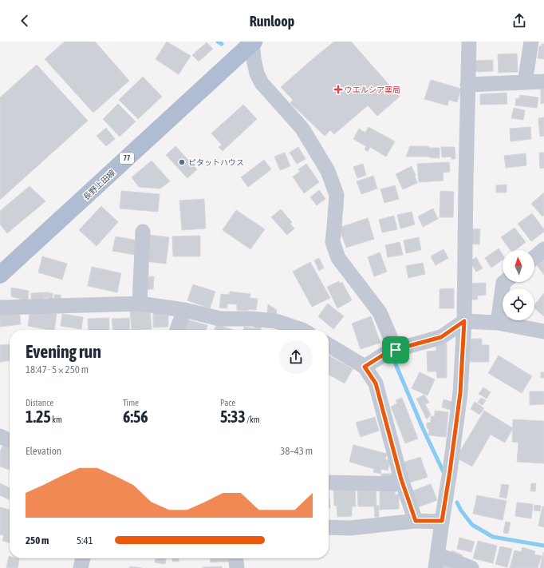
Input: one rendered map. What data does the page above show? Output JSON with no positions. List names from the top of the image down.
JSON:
{
  "streets": {
    "main road": ["77", "長野上田線"]
  },
  "places": {
    "health": ["ウエルシア薬局"],
    "other": ["ピタットハウス"]
  },
  "north": "top",
  "page": {
    "header": "Runloop",
    "heading": ["Evening run", "18:47 · 5 × 250 m"],
    "stats": [
      ["Distance", "1.25 km"],
      ["Time", "6:56"],
      ["Pace", "5:33 /km"]
    ],
    "chart": ["Elevation", "38–43 m"],
    "list": [
      {
        "name": "250 m",
        "note": "5:41"
      }
    ]
  }
}
